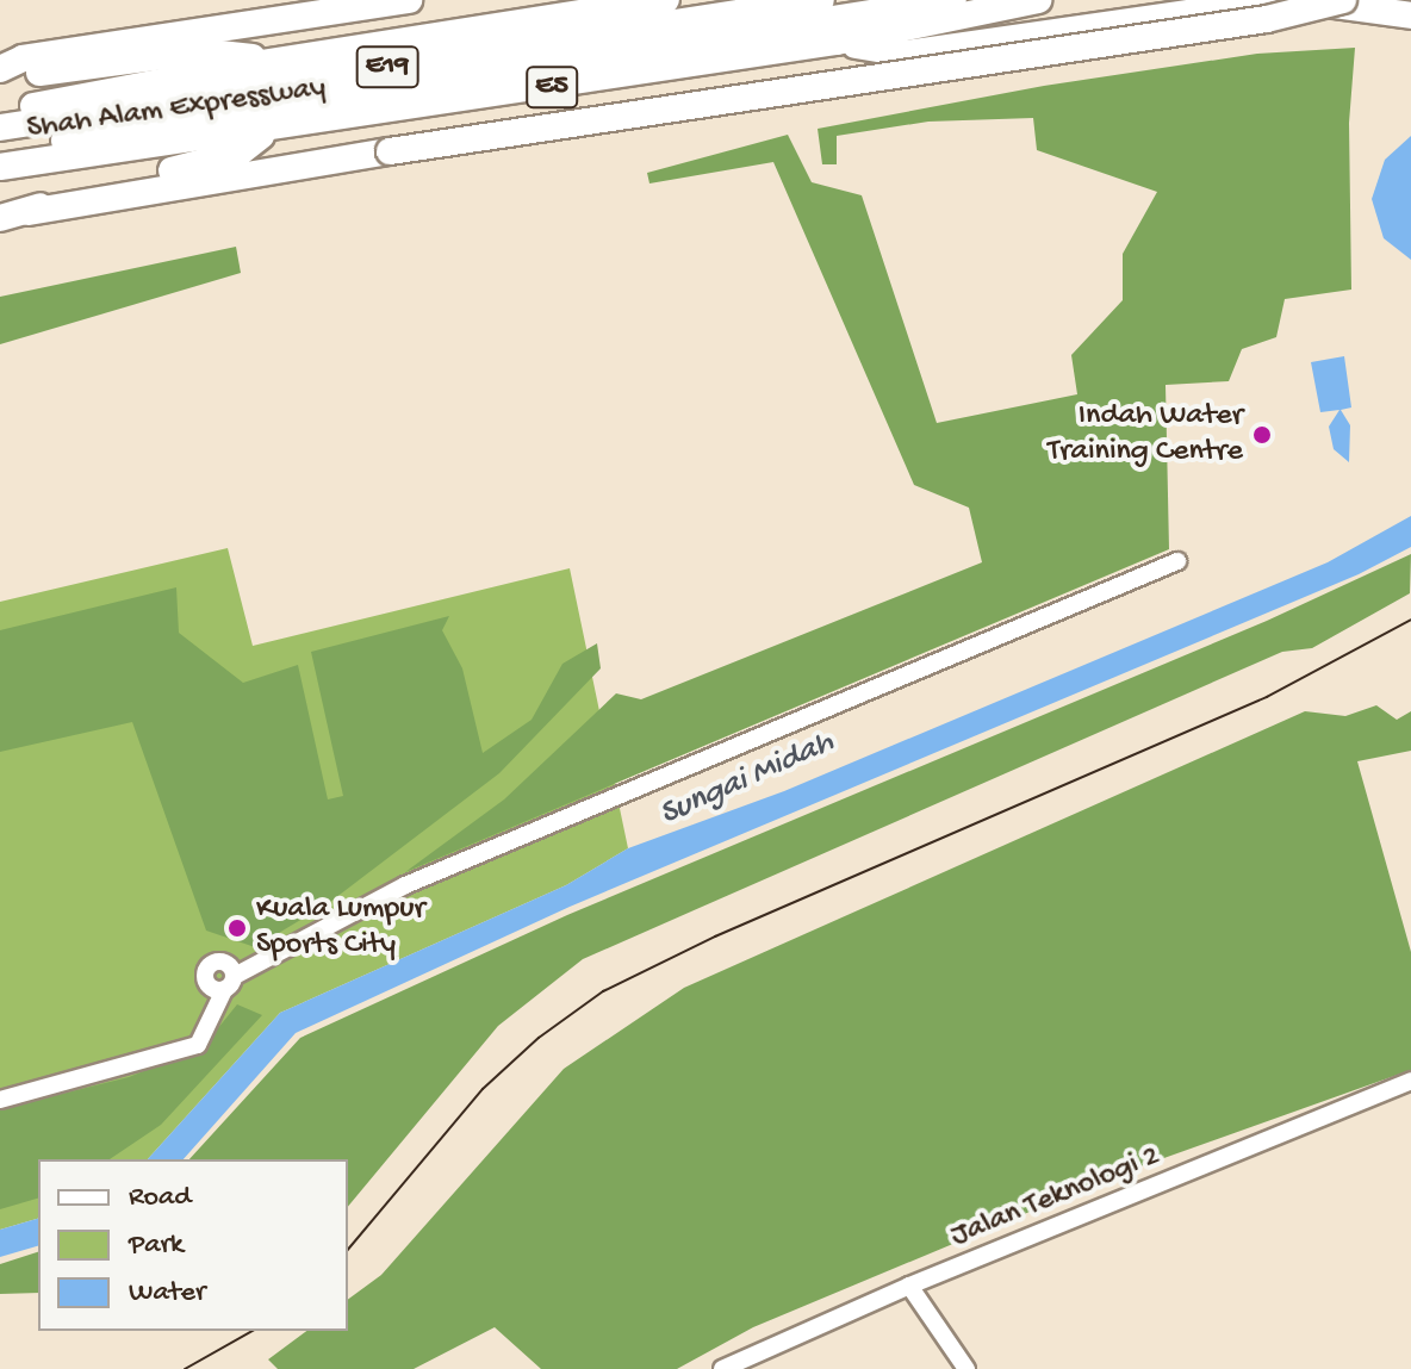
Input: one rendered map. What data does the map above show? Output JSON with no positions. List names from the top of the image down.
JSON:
{
  "streets": {
    "highway": ["E19", "E5", "Shah Alam Expressway"],
    "street": ["Jalan Teknologi 2"]
  },
  "crossings": [
    ["E5", "Shah Alam Expressway"]
  ],
  "water": ["Sungai Midah"],
  "places": ["Indah Water Training Centre", "Kuala Lumpur Sports City"],
  "legend": ["Road", "Park", "Water"]
}
